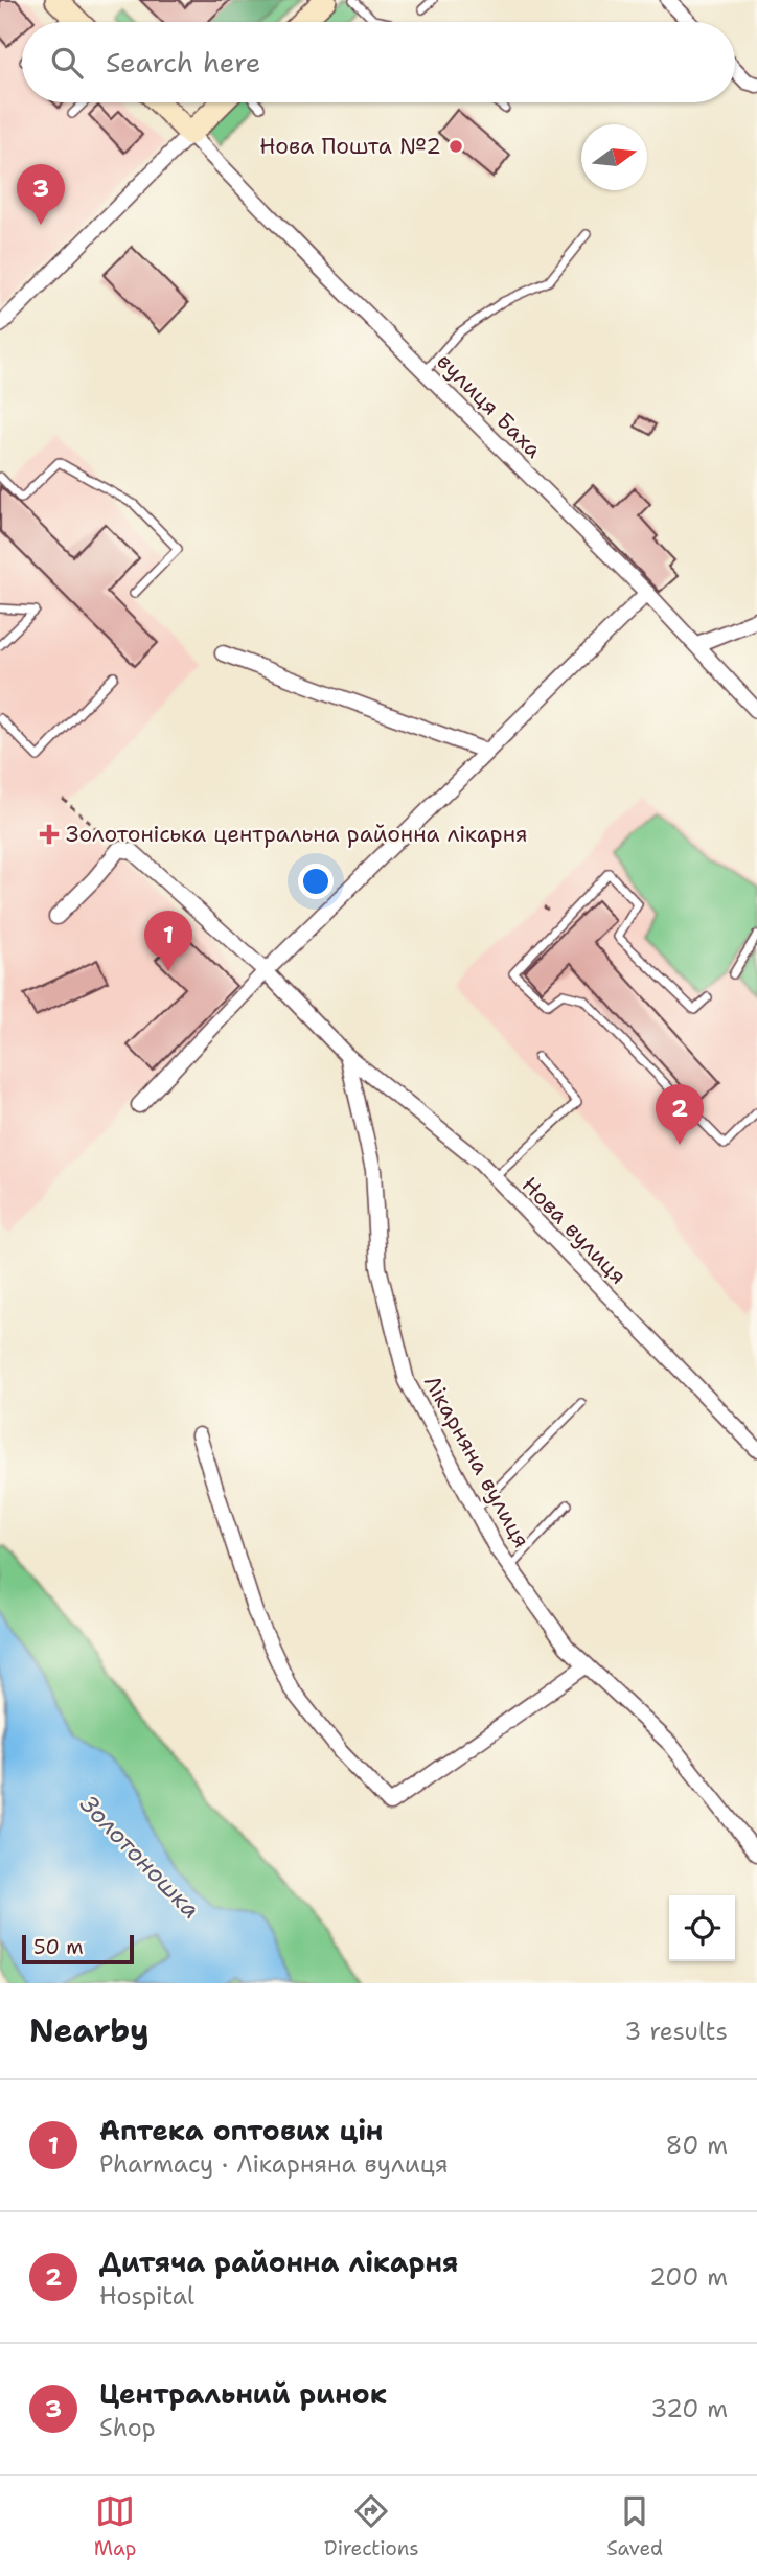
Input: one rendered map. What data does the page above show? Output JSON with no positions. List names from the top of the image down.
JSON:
{
  "streets": {
    "street": ["вулиця Баха", "Нова вулиця", "Лікарняна вулиця"]
  },
  "crossings": [
    ["Нова вулиця", "Лікарняна вулиця"]
  ],
  "water": ["Золотоношка"],
  "places": {
    "other": ["Нова Пошта №2"],
    "health": ["Золотоніська центральна районна лікарня"]
  },
  "scale_bar": "50 m",
  "north": "right",
  "page": {
    "search": "Search here",
    "pins": ["3", "1", "2"],
    "scale": "50 m",
    "heading": ["Nearby", "3 results"],
    "list": [
      {
        "mark": "1",
        "name": "Аптека оптових цін",
        "note": "Pharmacy · Лікарняна вулиця",
        "value": "80 m"
      },
      {
        "mark": "2",
        "name": "Дитяча районна лікарня",
        "note": "Hospital",
        "value": "200 m"
      },
      {
        "mark": "3",
        "name": "Центральний ринок",
        "note": "Shop",
        "value": "320 m"
      }
    ],
    "nav": ["Map", "Directions", "Saved"]
  }
}
